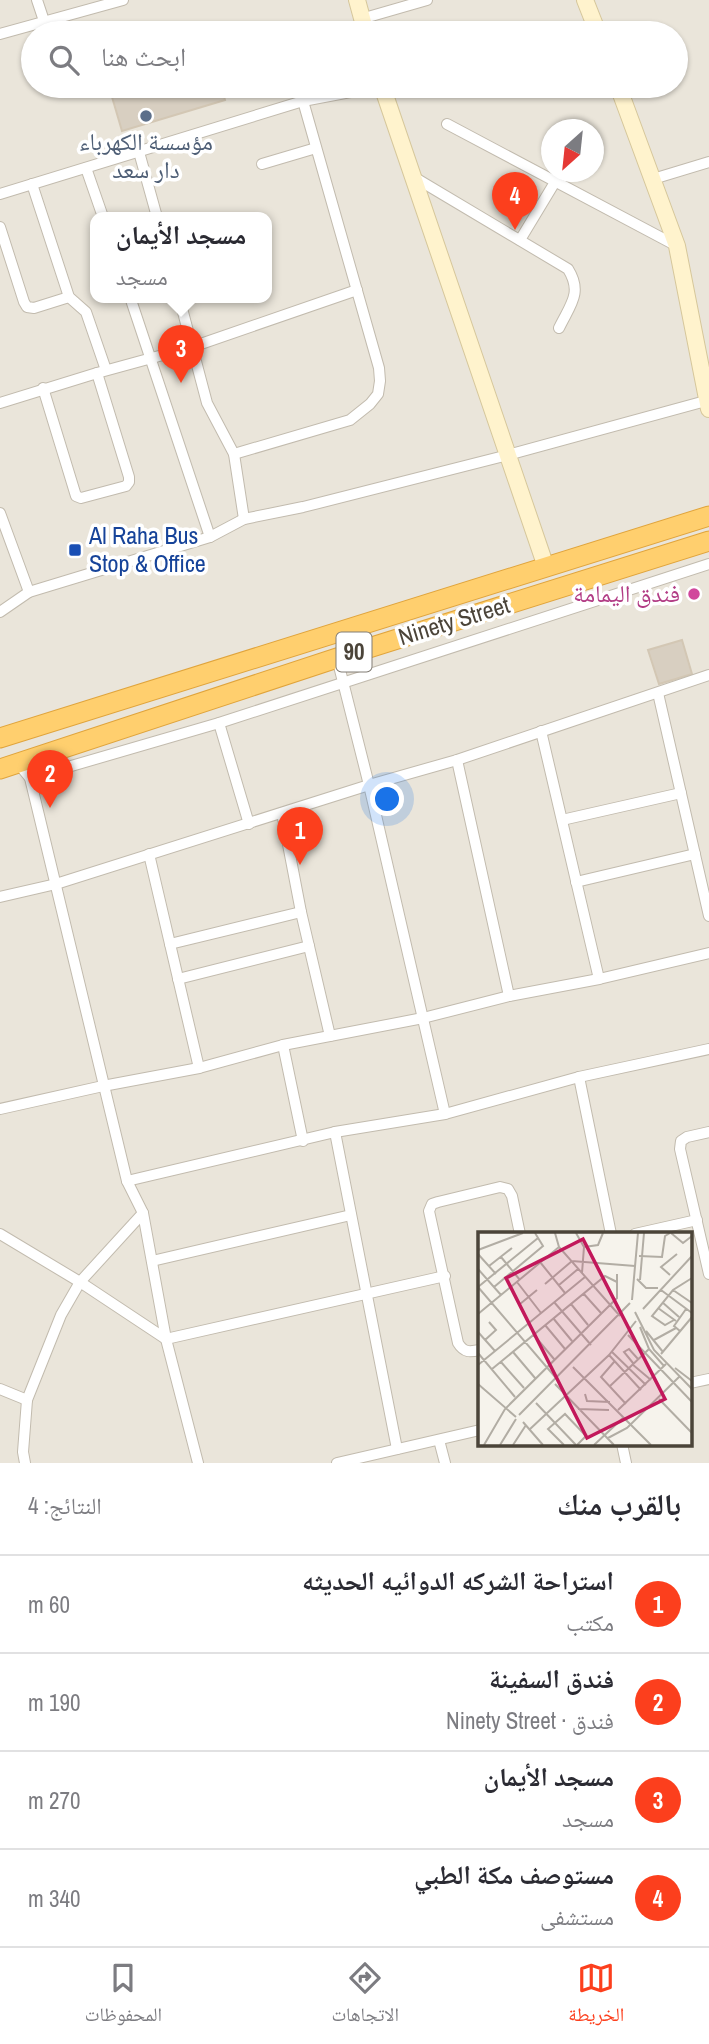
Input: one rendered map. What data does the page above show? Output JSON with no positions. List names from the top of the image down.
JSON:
{
  "streets": {
    "highway": ["Ninety Street", "90"]
  },
  "places": {
    "other": ["مؤسسة الكهرباء دار سعد", "فندق اليمامة"],
    "transit": ["Al Raha Bus Stop & Office"]
  },
  "north": "bottom left",
  "page": {
    "search": "ابحث هنا",
    "pins": [
      "4",
      "3",
      "2",
      "1"
    ],
    "popup": ["مسجد الأيمان", "مسجد"],
    "heading": ["بالقرب منك", "النتائج: 4"],
    "list": [
      {
        "mark": "1",
        "name": "استراحة الشركه الدوائيه الحديثه",
        "note": "مكتب",
        "value": "60 m"
      },
      {
        "mark": "2",
        "name": "فندق السفينة",
        "note": "فندق · Ninety Street",
        "value": "190 m"
      },
      {
        "mark": "3",
        "name": "مسجد الأيمان",
        "note": "مسجد",
        "value": "270 m"
      },
      {
        "mark": "4",
        "name": "مستوصف مكة الطبي",
        "note": "مستشفى",
        "value": "340 m"
      }
    ],
    "nav": ["الخريطة", "الاتجاهات", "المحفوظات"]
  }
}
